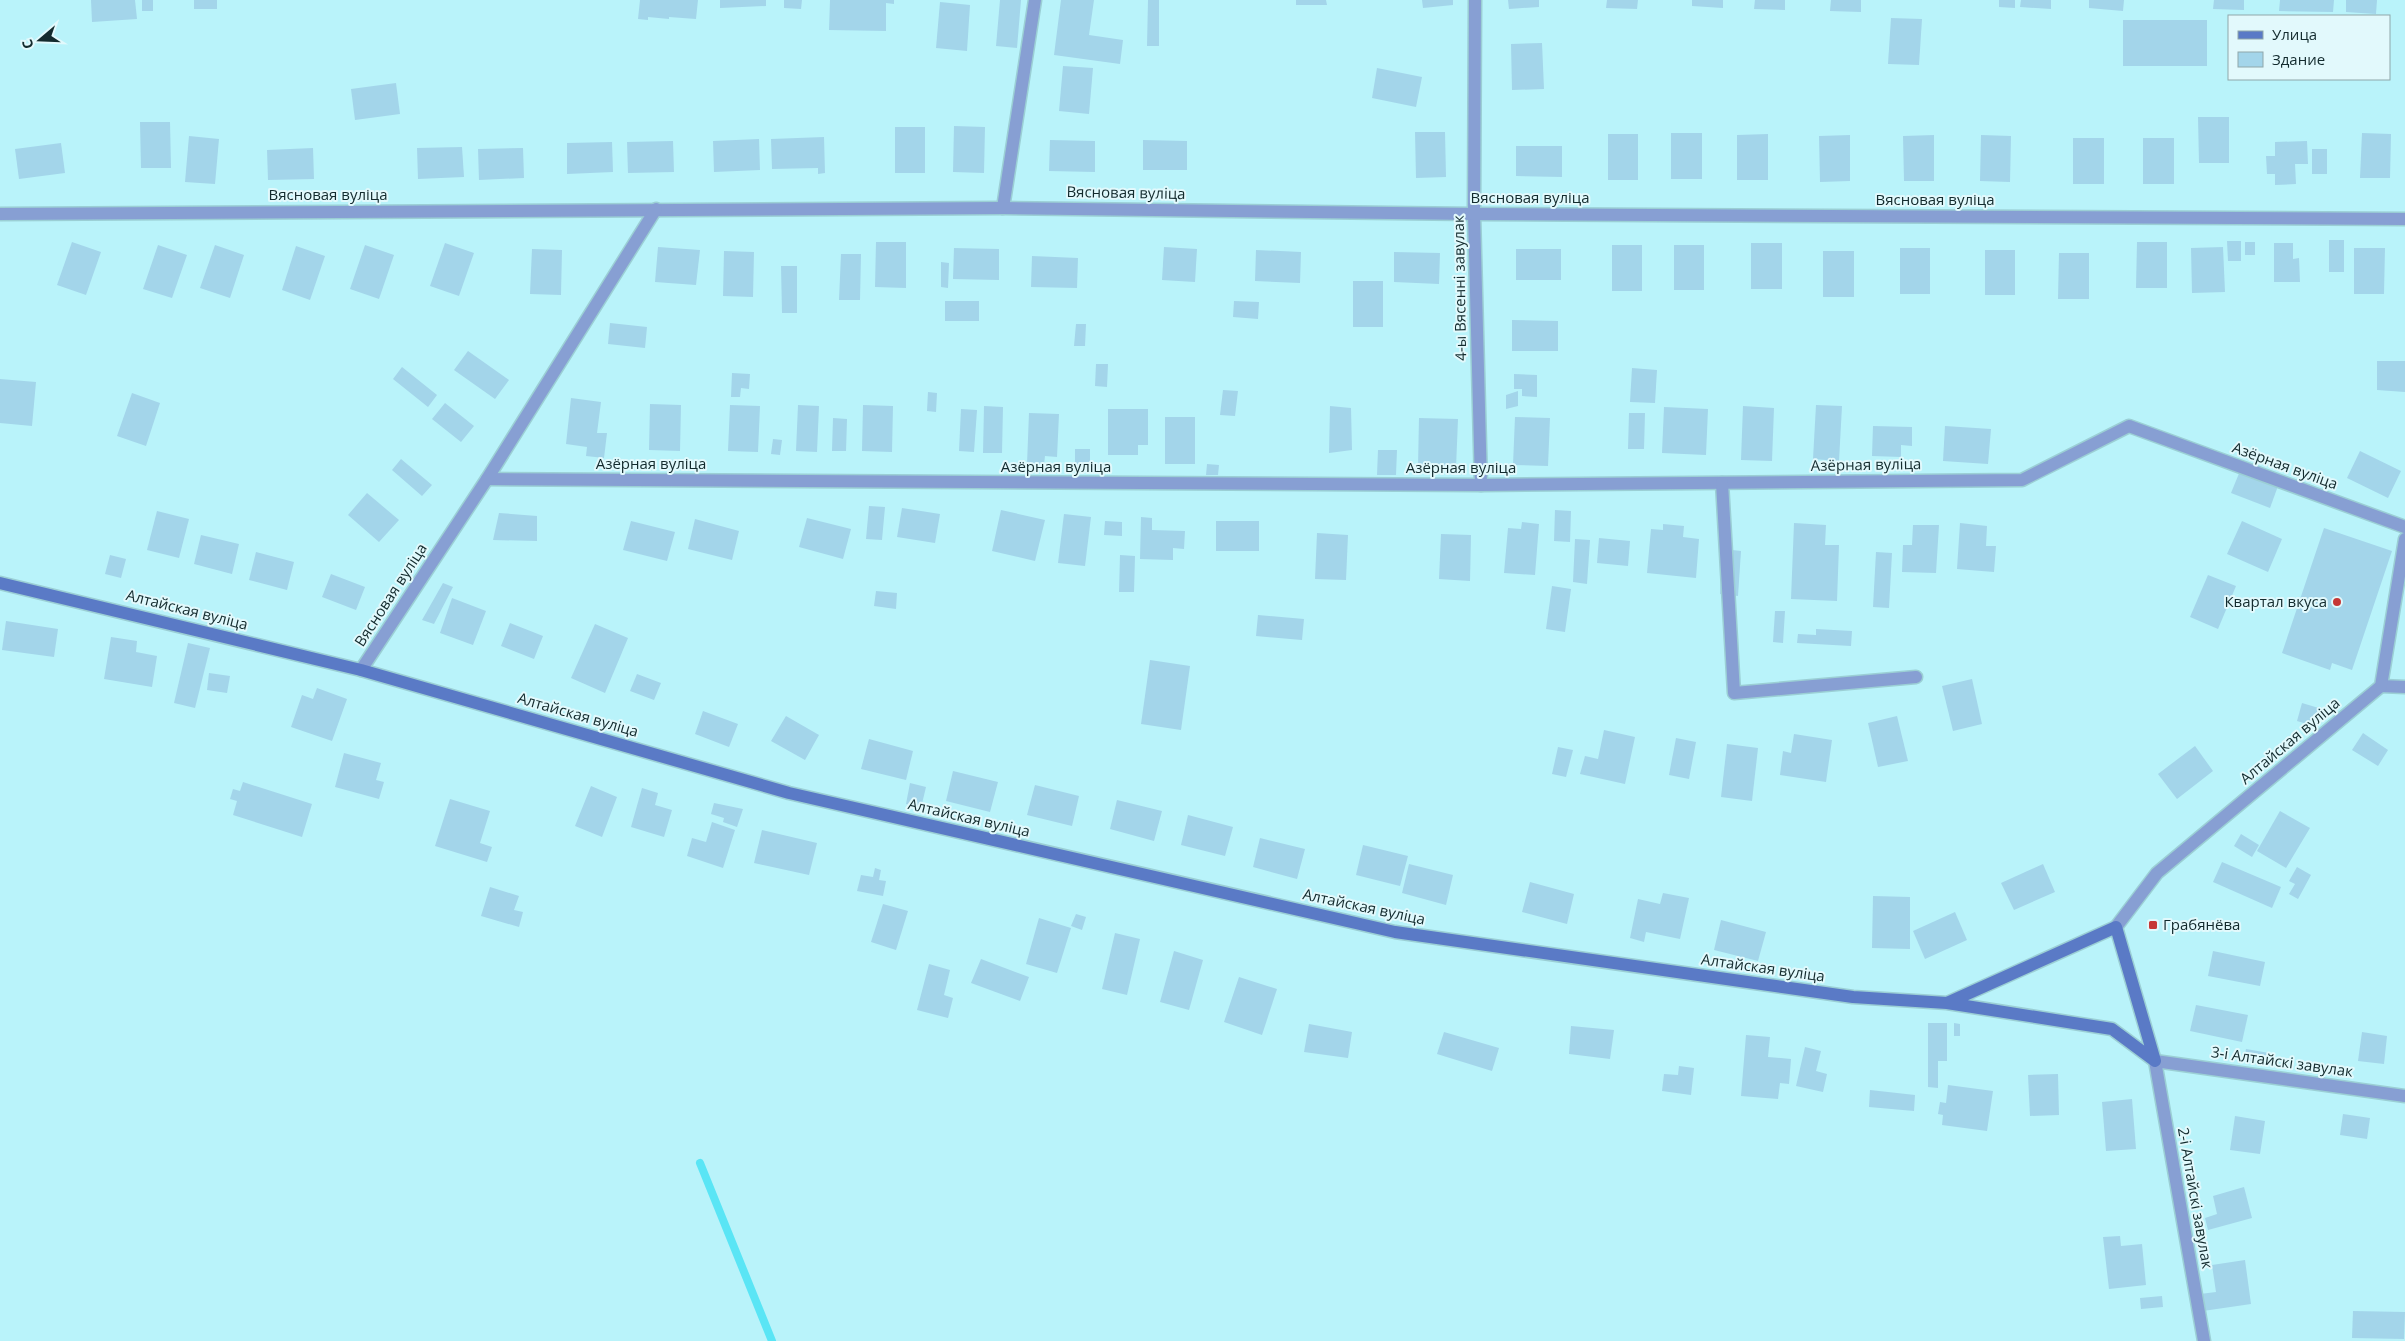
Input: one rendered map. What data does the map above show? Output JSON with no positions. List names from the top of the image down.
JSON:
{
  "streets": {
    "main road": ["Алтайская вуліца"],
    "street": [
      "Вясновая вуліца",
      "4-ы Вясенні завулак",
      "Азёрная вуліца",
      "3-і Алтайскі завулак",
      "2-і Алтайскі завулак"
    ]
  },
  "crossings": [
    ["Вясновая вуліца", "4-ы Вясенні завулак"],
    ["Вясновая вуліца", "Азёрная вуліца"],
    ["Вясновая вуліца", "Алтайская вуліца"],
    ["4-ы Вясенні завулак", "Азёрная вуліца"],
    ["Алтайская вуліца", "3-і Алтайскі завулак"],
    ["Алтайская вуліца", "2-і Алтайскі завулак"],
    ["3-і Алтайскі завулак", "2-і Алтайскі завулак"]
  ],
  "places": {
    "other": ["Квартал вкуса"],
    "transit": ["Грабянёва"]
  },
  "legend": ["Улица", "Здание"],
  "north": "left"
}
